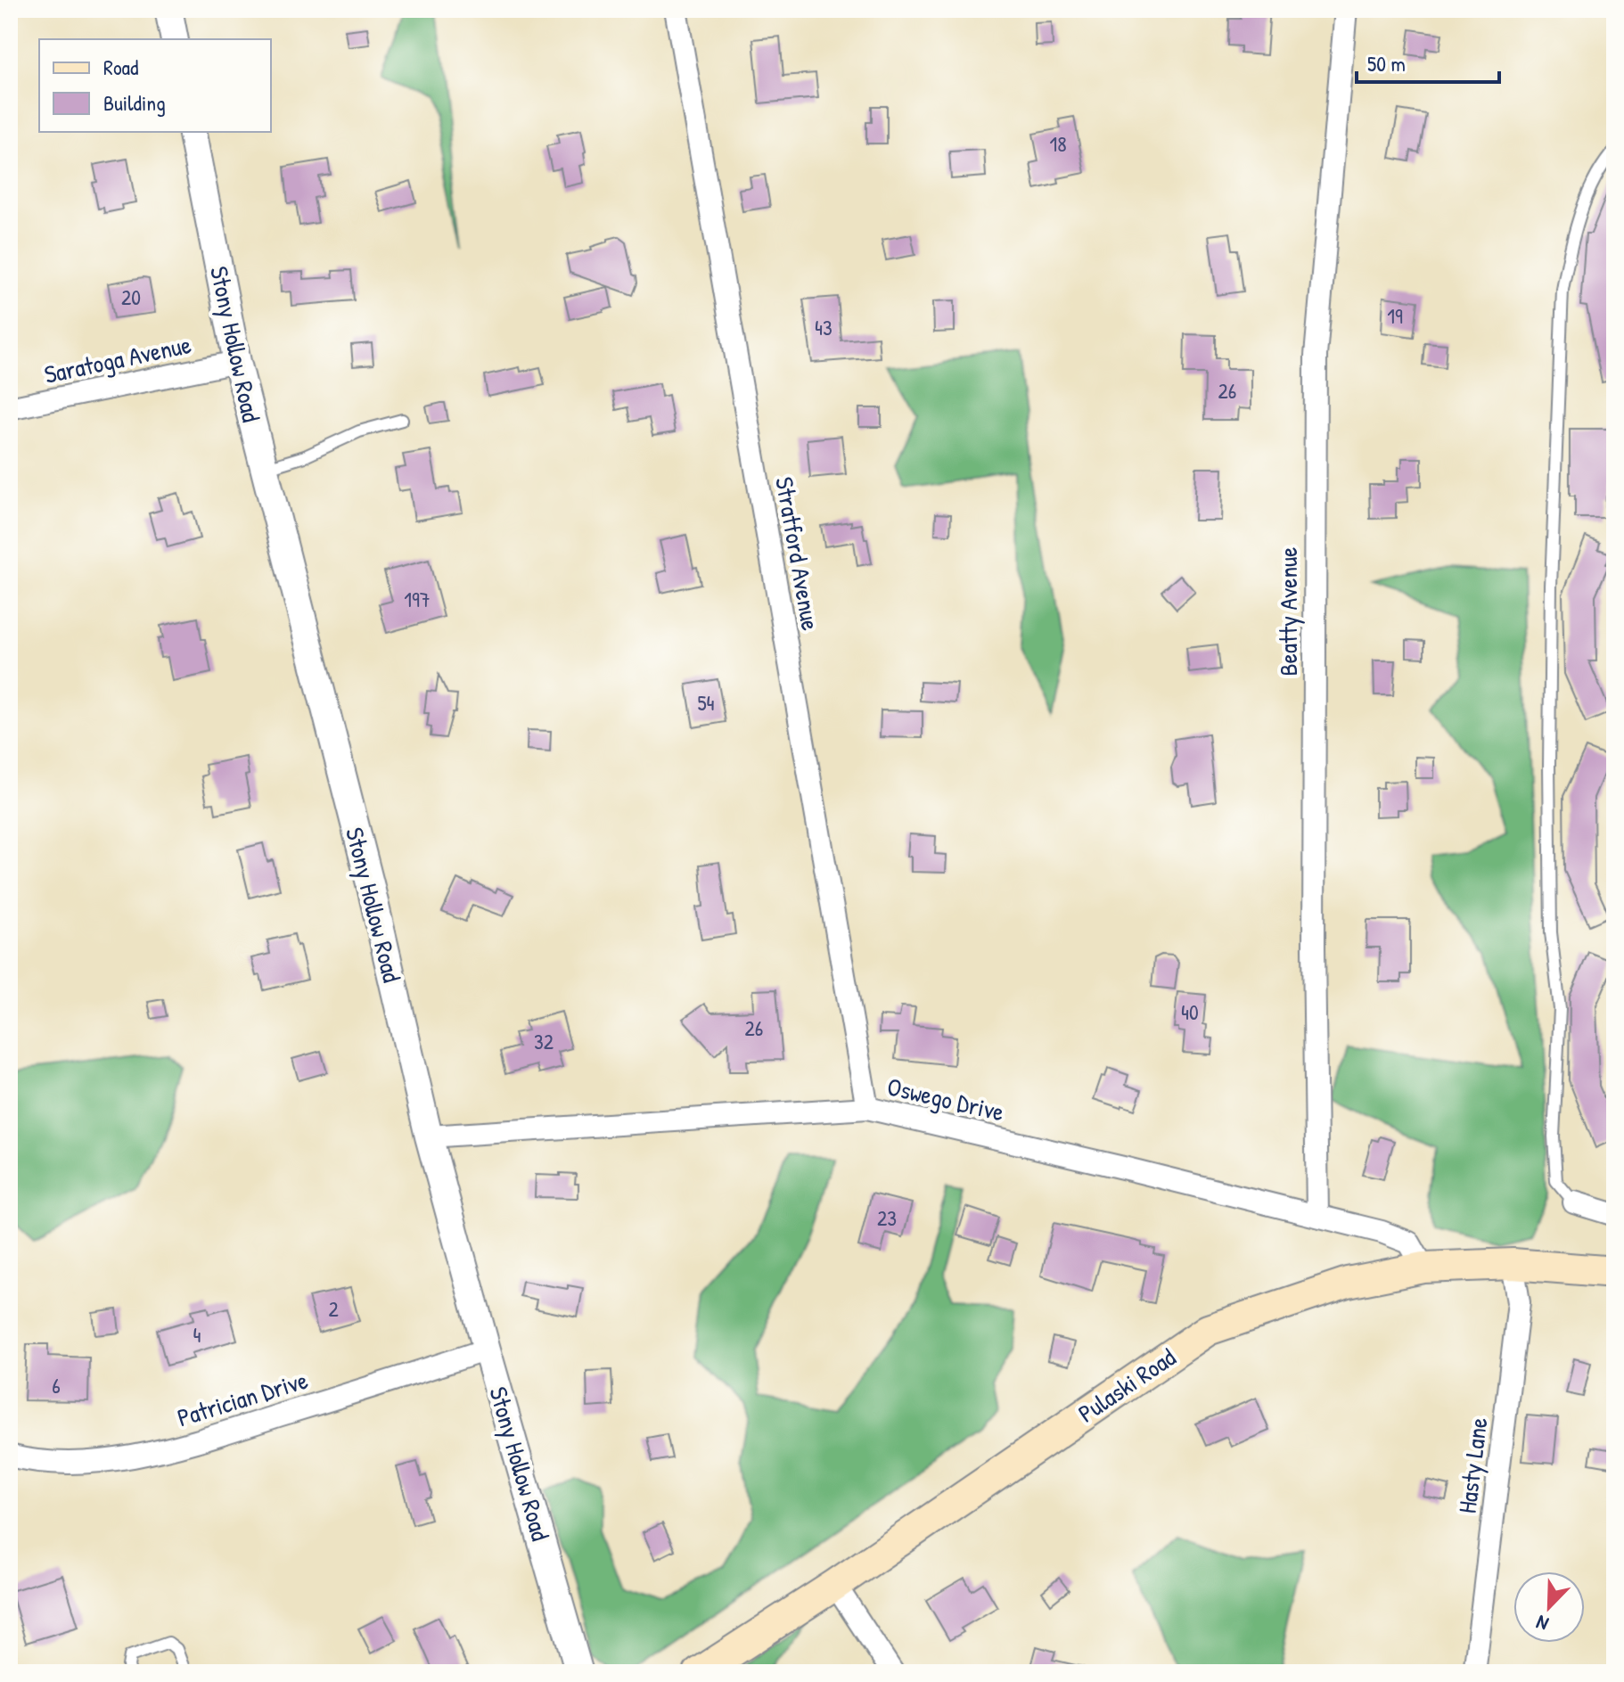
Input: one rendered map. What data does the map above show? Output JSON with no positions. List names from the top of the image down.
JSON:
{
  "streets": {
    "main road": ["Pulaski Road"],
    "street": [
      "Stony Hollow Road",
      "Saratoga Avenue",
      "Stratford Avenue",
      "Beatty Avenue",
      "Oswego Drive",
      "Patrician Drive",
      "Hasty Lane"
    ]
  },
  "crossings": [
    ["Stony Hollow Road", "Saratoga Avenue"],
    ["Stony Hollow Road", "Oswego Drive"],
    ["Stony Hollow Road", "Patrician Drive"],
    ["Stratford Avenue", "Oswego Drive"],
    ["Beatty Avenue", "Oswego Drive"],
    ["Oswego Drive", "Pulaski Road"],
    ["Pulaski Road", "Hasty Lane"]
  ],
  "house_numbers": [
    "18",
    "20",
    "19",
    "43",
    "26",
    "197",
    "54",
    "40",
    "26",
    "32",
    "23",
    "2",
    "4",
    "6"
  ],
  "legend": ["Road", "Building"],
  "scale_bar": "50 m",
  "north": "bottom left"
}
